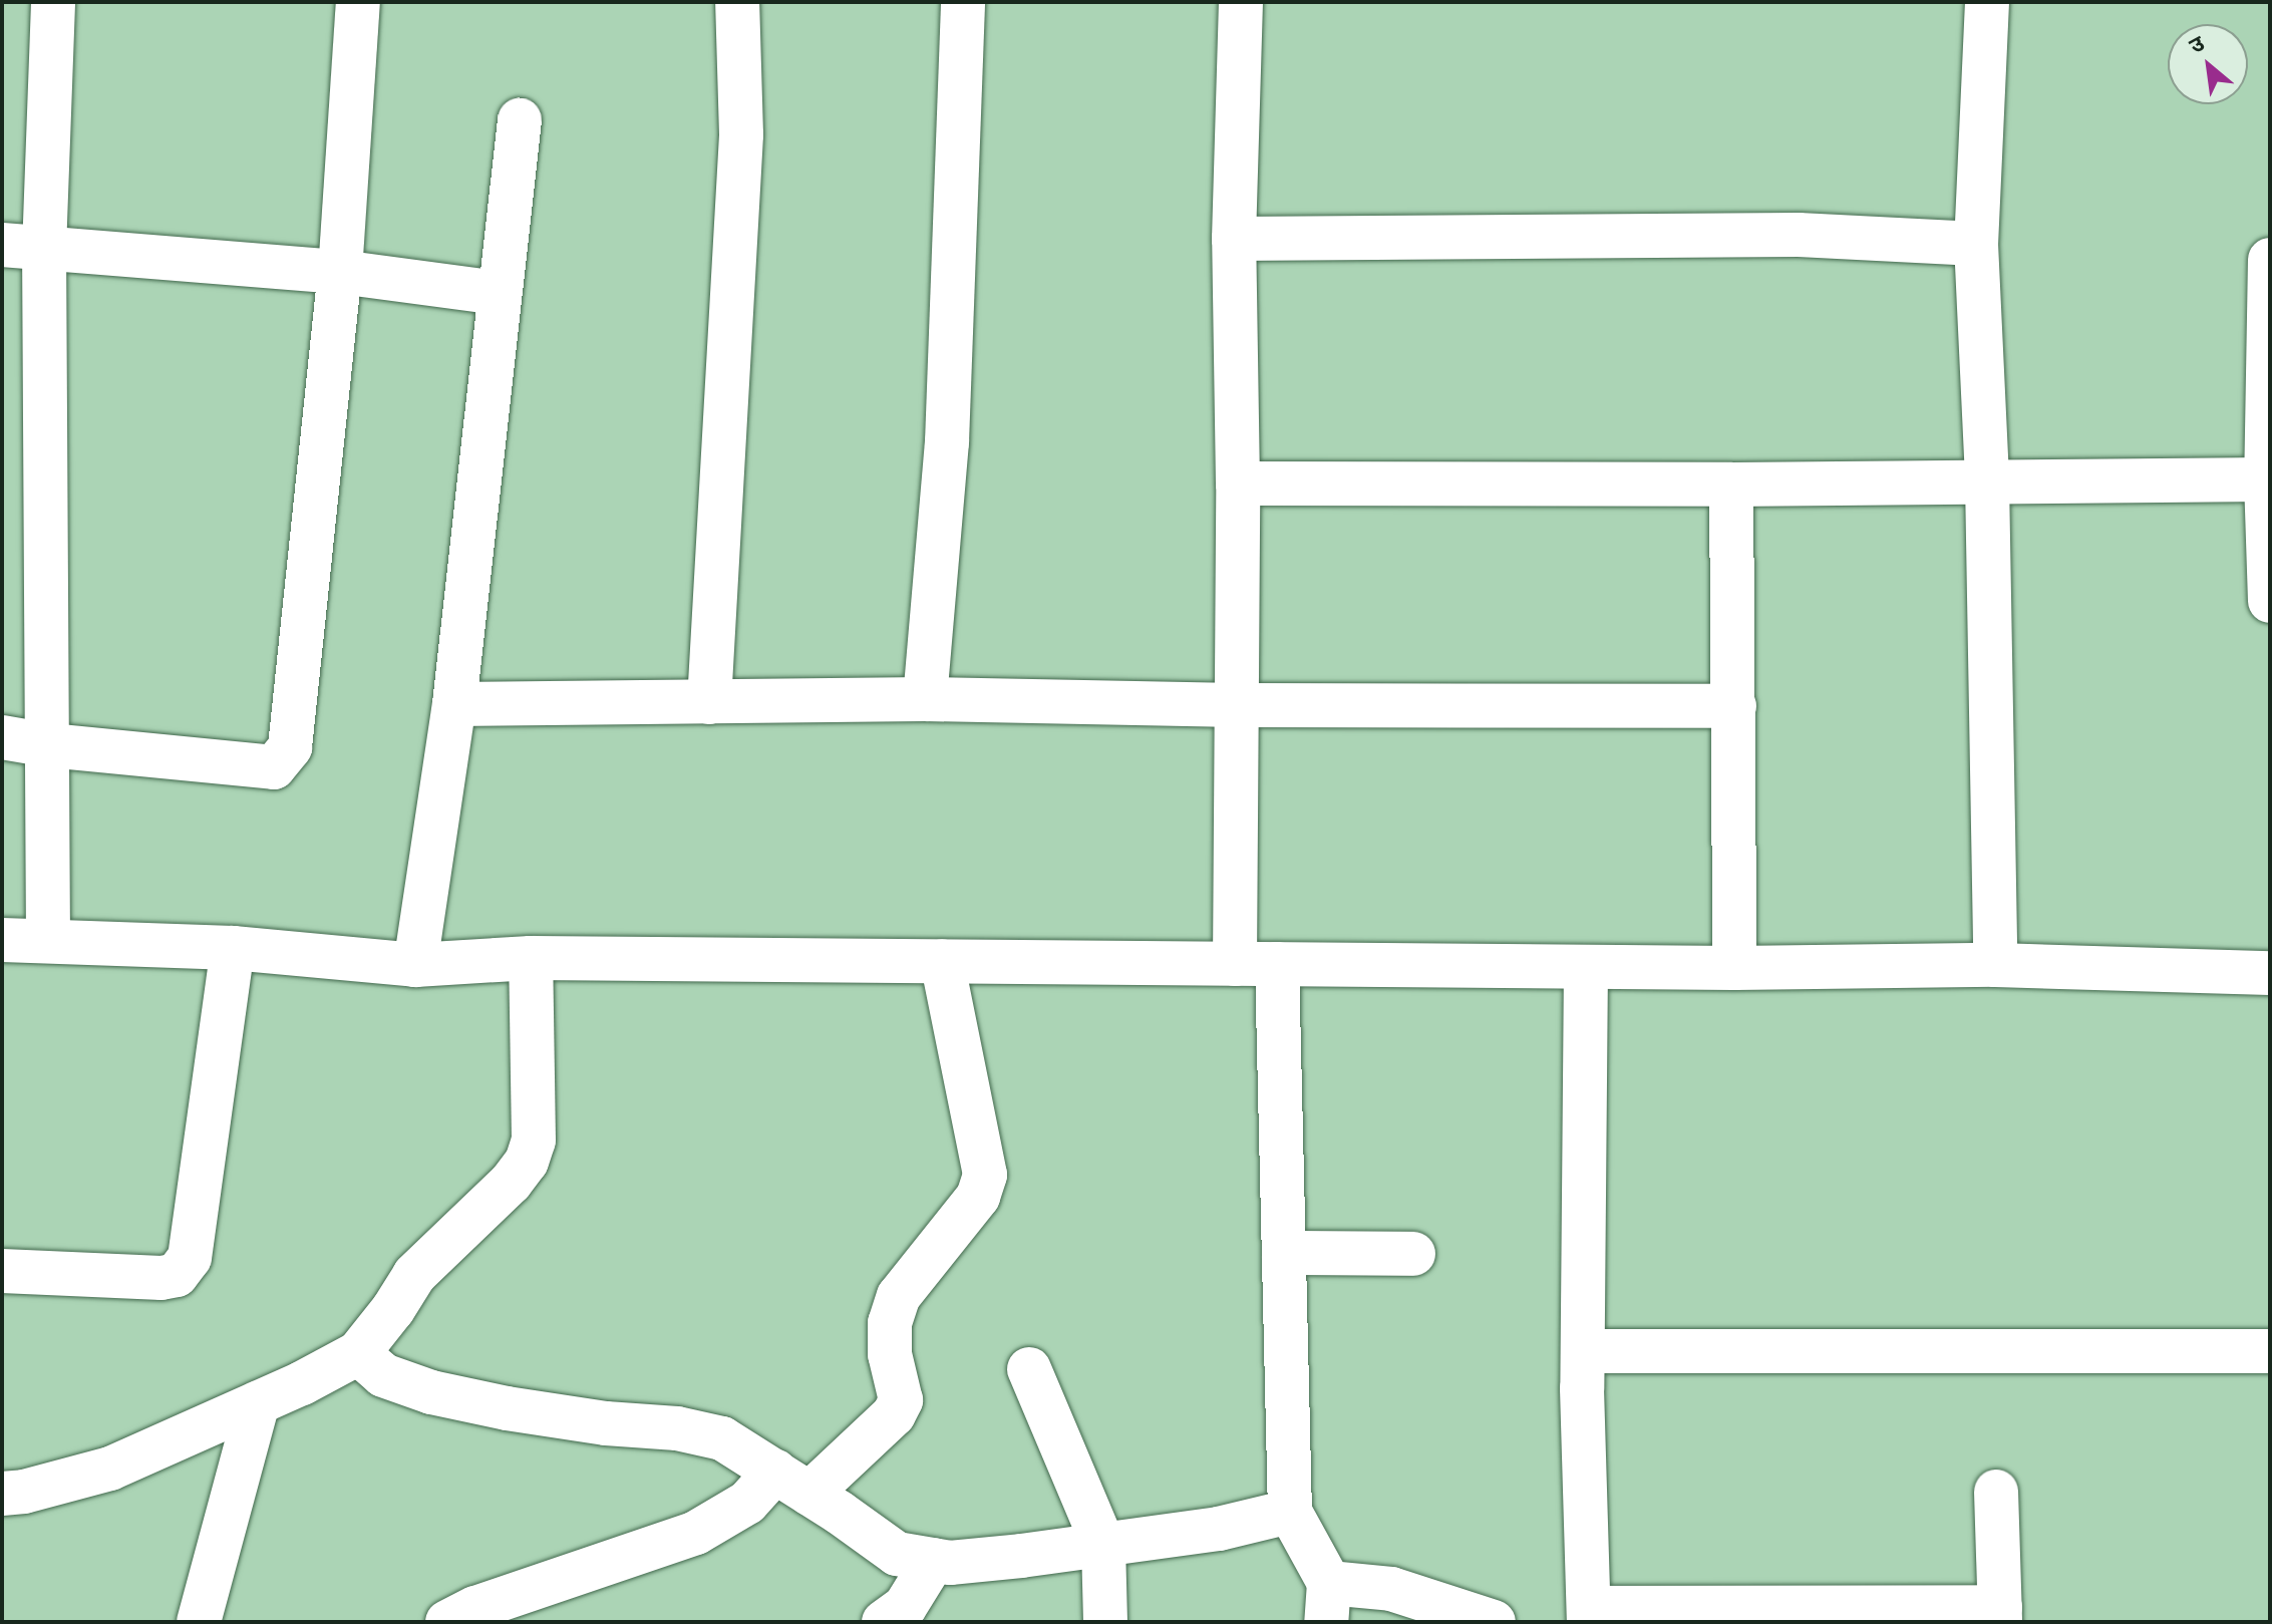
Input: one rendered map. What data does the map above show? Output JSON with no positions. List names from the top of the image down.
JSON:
{
  "north": "top left"
}
